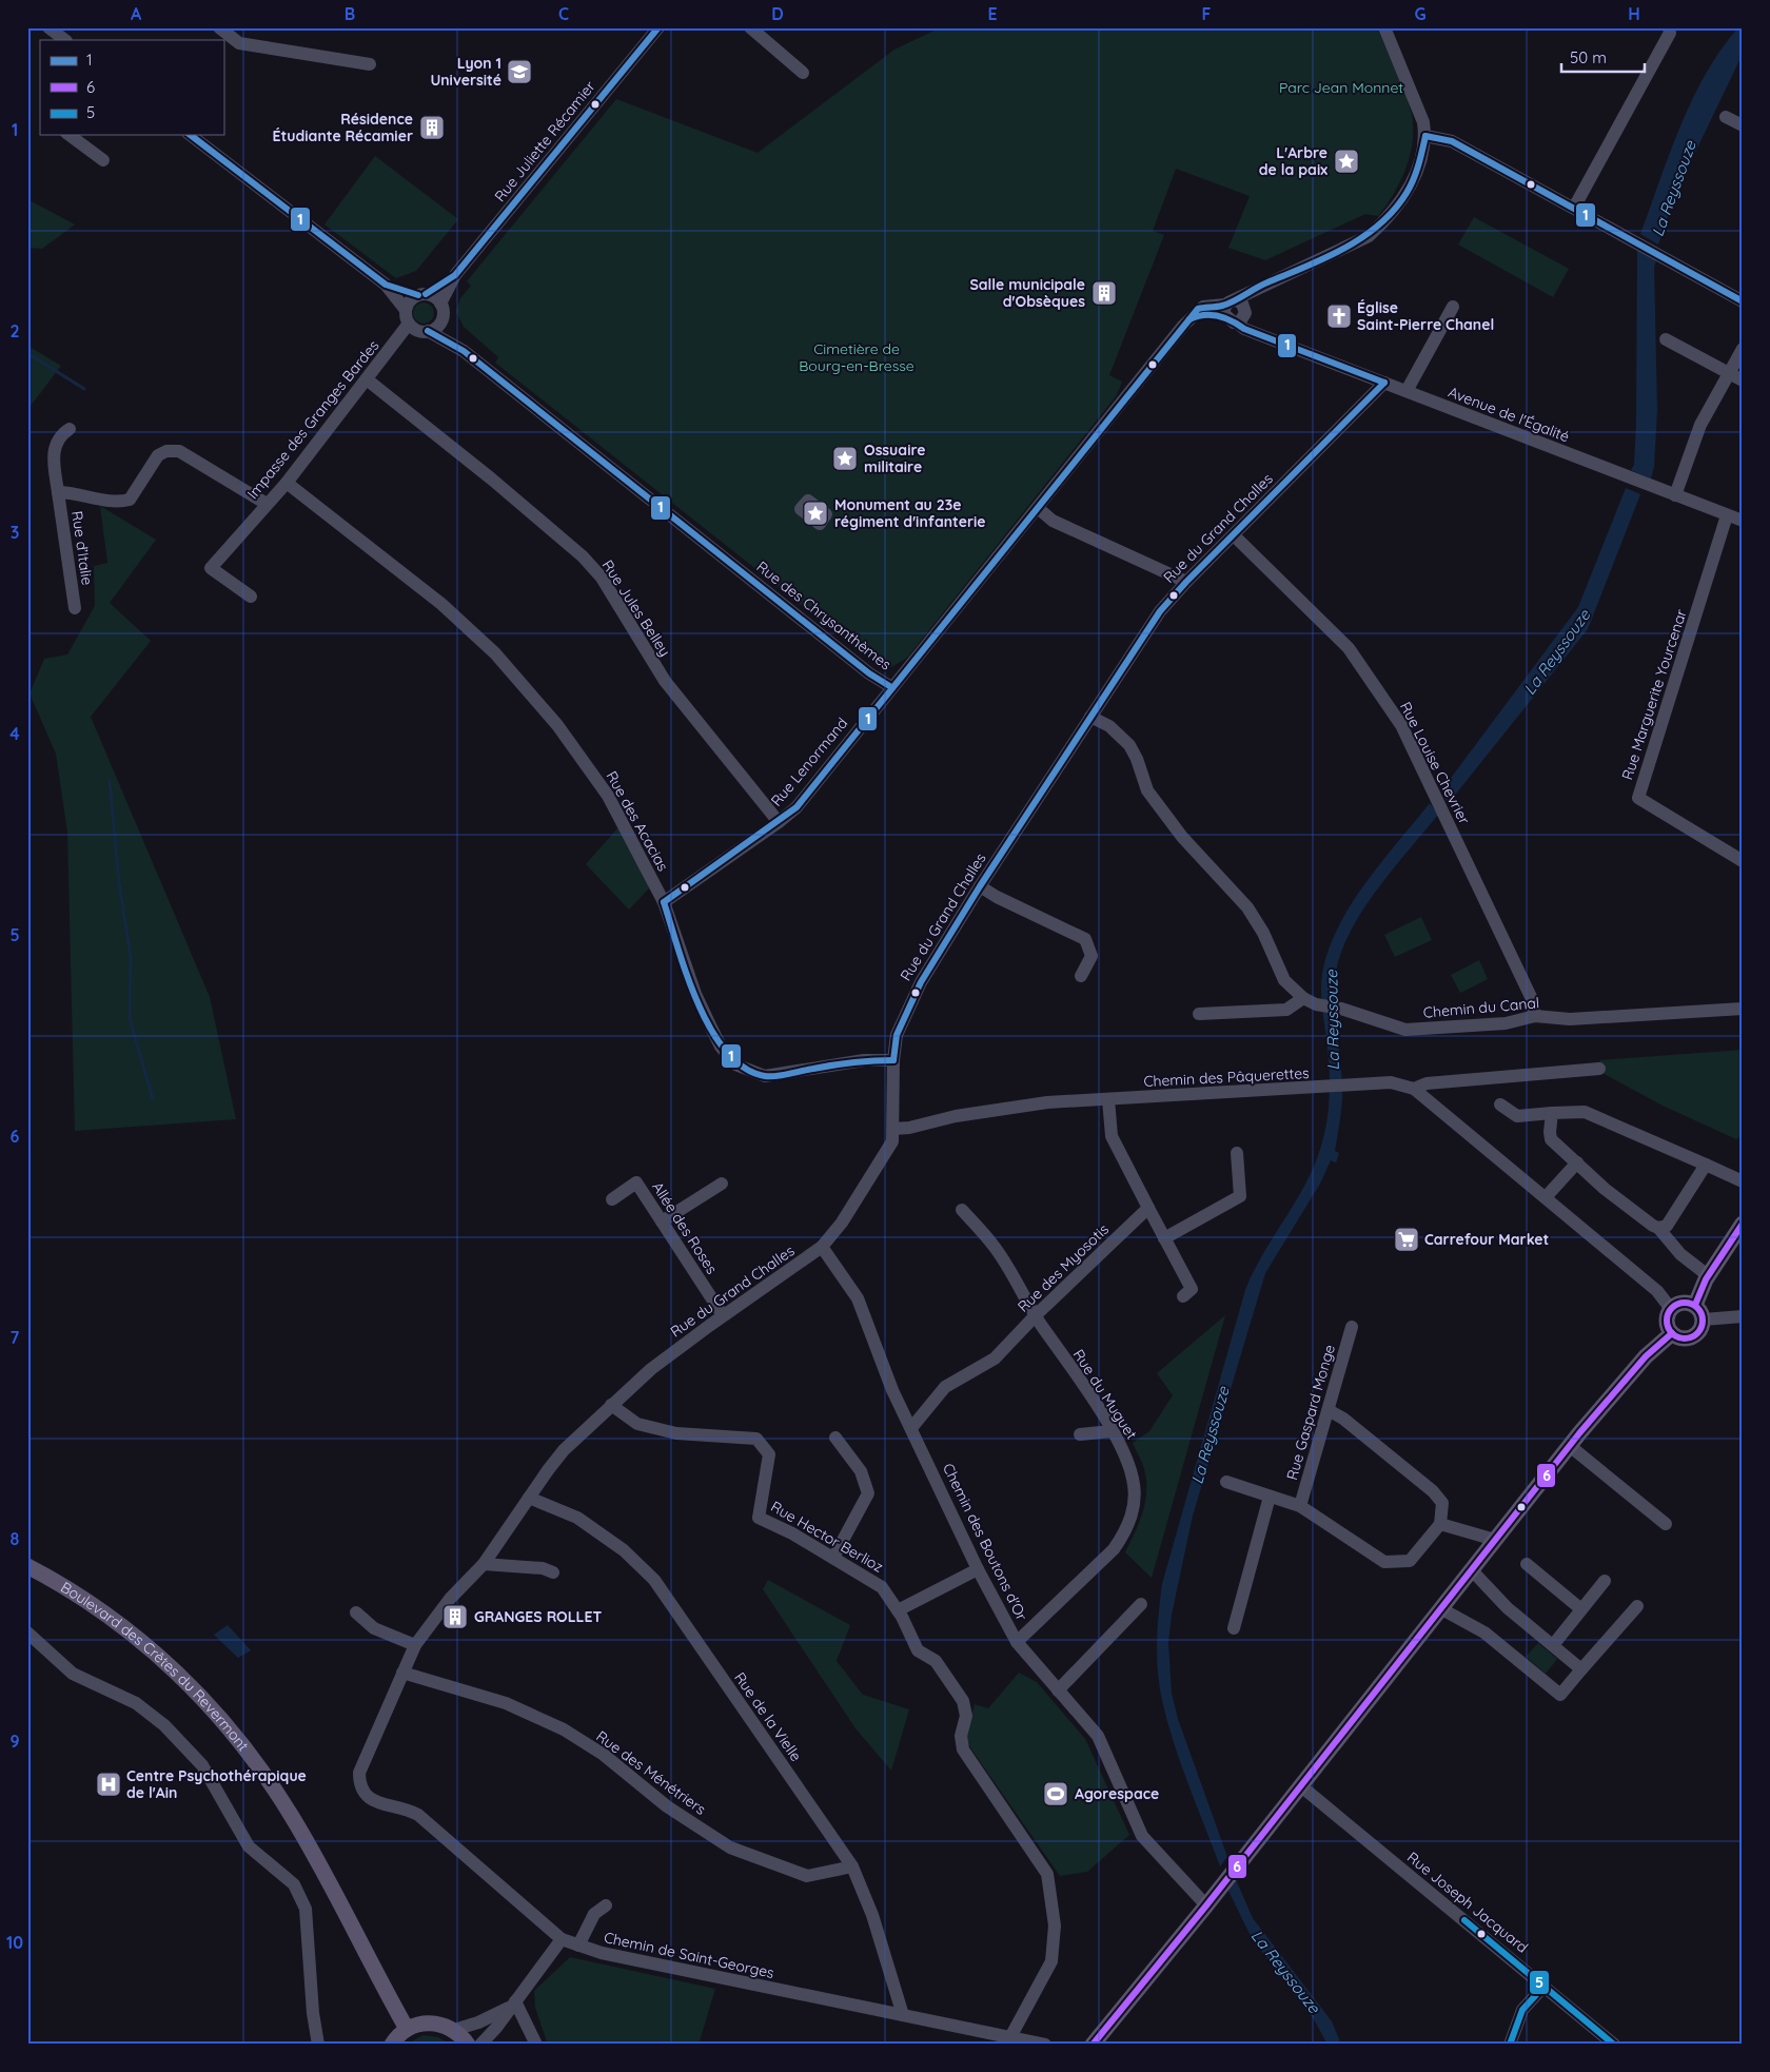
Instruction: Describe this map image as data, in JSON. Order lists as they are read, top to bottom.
{
  "streets": {
    "main road": ["Boulevard des Crêtes du Revermont"],
    "street": [
      "Rue Juliette Récamier",
      "Avenue de l'Égalité",
      "Impasse des Granges Bardes",
      "Rue du Grand Challes",
      "Rue d’Italie",
      "Rue Jules Belley",
      "Rue des Chrysanthèmes",
      "Rue Marguerite Yourcenar",
      "Rue Lenormand",
      "Rue Louise Chevrier",
      "Rue des Acacias",
      "Chemin du Canal",
      "Chemin des Pâquerettes",
      "Allée des Roses",
      "Rue des Myosotis",
      "Rue du Muguet",
      "Rue Gaspard Monge",
      "Rue Hector Berlioz",
      "Chemin des Boutons d'Or",
      "Rue de la Vielle",
      "Rue des Ménétriers",
      "Rue Joseph Jacquard",
      "Chemin de Saint-Georges"
    ]
  },
  "crossings": [
    ["Rue Juliette Récamier", "Impasse des Granges Bardes"],
    ["Rue Juliette Récamier", "Rue des Chrysanthèmes"],
    ["Avenue de l'Égalité", "Rue du Grand Challes"],
    ["Avenue de l'Égalité", "Rue des Chrysanthèmes"],
    ["Avenue de l'Égalité", "Rue Marguerite Yourcenar"],
    ["Impasse des Granges Bardes", "Rue d’Italie"],
    ["Impasse des Granges Bardes", "Rue Jules Belley"],
    ["Impasse des Granges Bardes", "Rue des Chrysanthèmes"],
    ["Impasse des Granges Bardes", "Rue des Acacias"],
    ["Rue du Grand Challes", "Rue Louise Chevrier"],
    ["Rue du Grand Challes", "Rue des Acacias"],
    ["Rue du Grand Challes", "Chemin des Pâquerettes"],
    ["Rue du Grand Challes", "Allée des Roses"],
    ["Rue du Grand Challes", "Rue Hector Berlioz"],
    ["Rue du Grand Challes", "Chemin des Boutons d'Or"],
    ["Rue du Grand Challes", "Rue de la Vielle"],
    ["Rue du Grand Challes", "Rue des Ménétriers"],
    ["Rue du Grand Challes", "Chemin de Saint-Georges"],
    ["Rue Jules Belley", "Rue Lenormand"],
    ["Rue des Chrysanthèmes", "Rue Lenormand"],
    ["Rue Lenormand", "Rue des Acacias"],
    ["Rue Louise Chevrier", "Chemin du Canal"],
    ["Rue des Myosotis", "Rue du Muguet"],
    ["Rue des Myosotis", "Chemin des Boutons d'Or"],
    ["Rue du Muguet", "Chemin des Boutons d'Or"],
    ["Rue Hector Berlioz", "Chemin de Saint-Georges"],
    ["Rue de la Vielle", "Rue des Ménétriers"],
    ["Rue de la Vielle", "Chemin de Saint-Georges"]
  ],
  "water": ["La Reyssouze"],
  "parks": ["Parc Jean Monnet", "Cimetière de Bourg-en-Bresse"],
  "places": {
    "school or university": ["Lyon 1 Université"],
    "building": ["Résidence Étudiante Récamier", "Salle municipale d'Obsèques", "GRANGES ROLLET"],
    "place": ["L'Arbre de la paix", "Ossuaire militaire", "Monument au 23e régiment d'infanterie"],
    "church": ["Église Saint-Pierre Chanel"],
    "supermarket": ["Carrefour Market"],
    "hospital": ["Centre Psychothérapique de l'Ain"],
    "sports": ["Agorespace"]
  },
  "lines": ["transit line 1", "transit line 6", "transit line 5"],
  "legend": ["1", "6", "5"],
  "scale_bar": "50 m",
  "grid": {
    "columns": [
      "A",
      "B",
      "C",
      "D",
      "E",
      "F",
      "G",
      "H"
    ],
    "rows": [
      "1",
      "2",
      "3",
      "4",
      "5",
      "6",
      "7",
      "8",
      "9",
      "10"
    ]
  }
}
